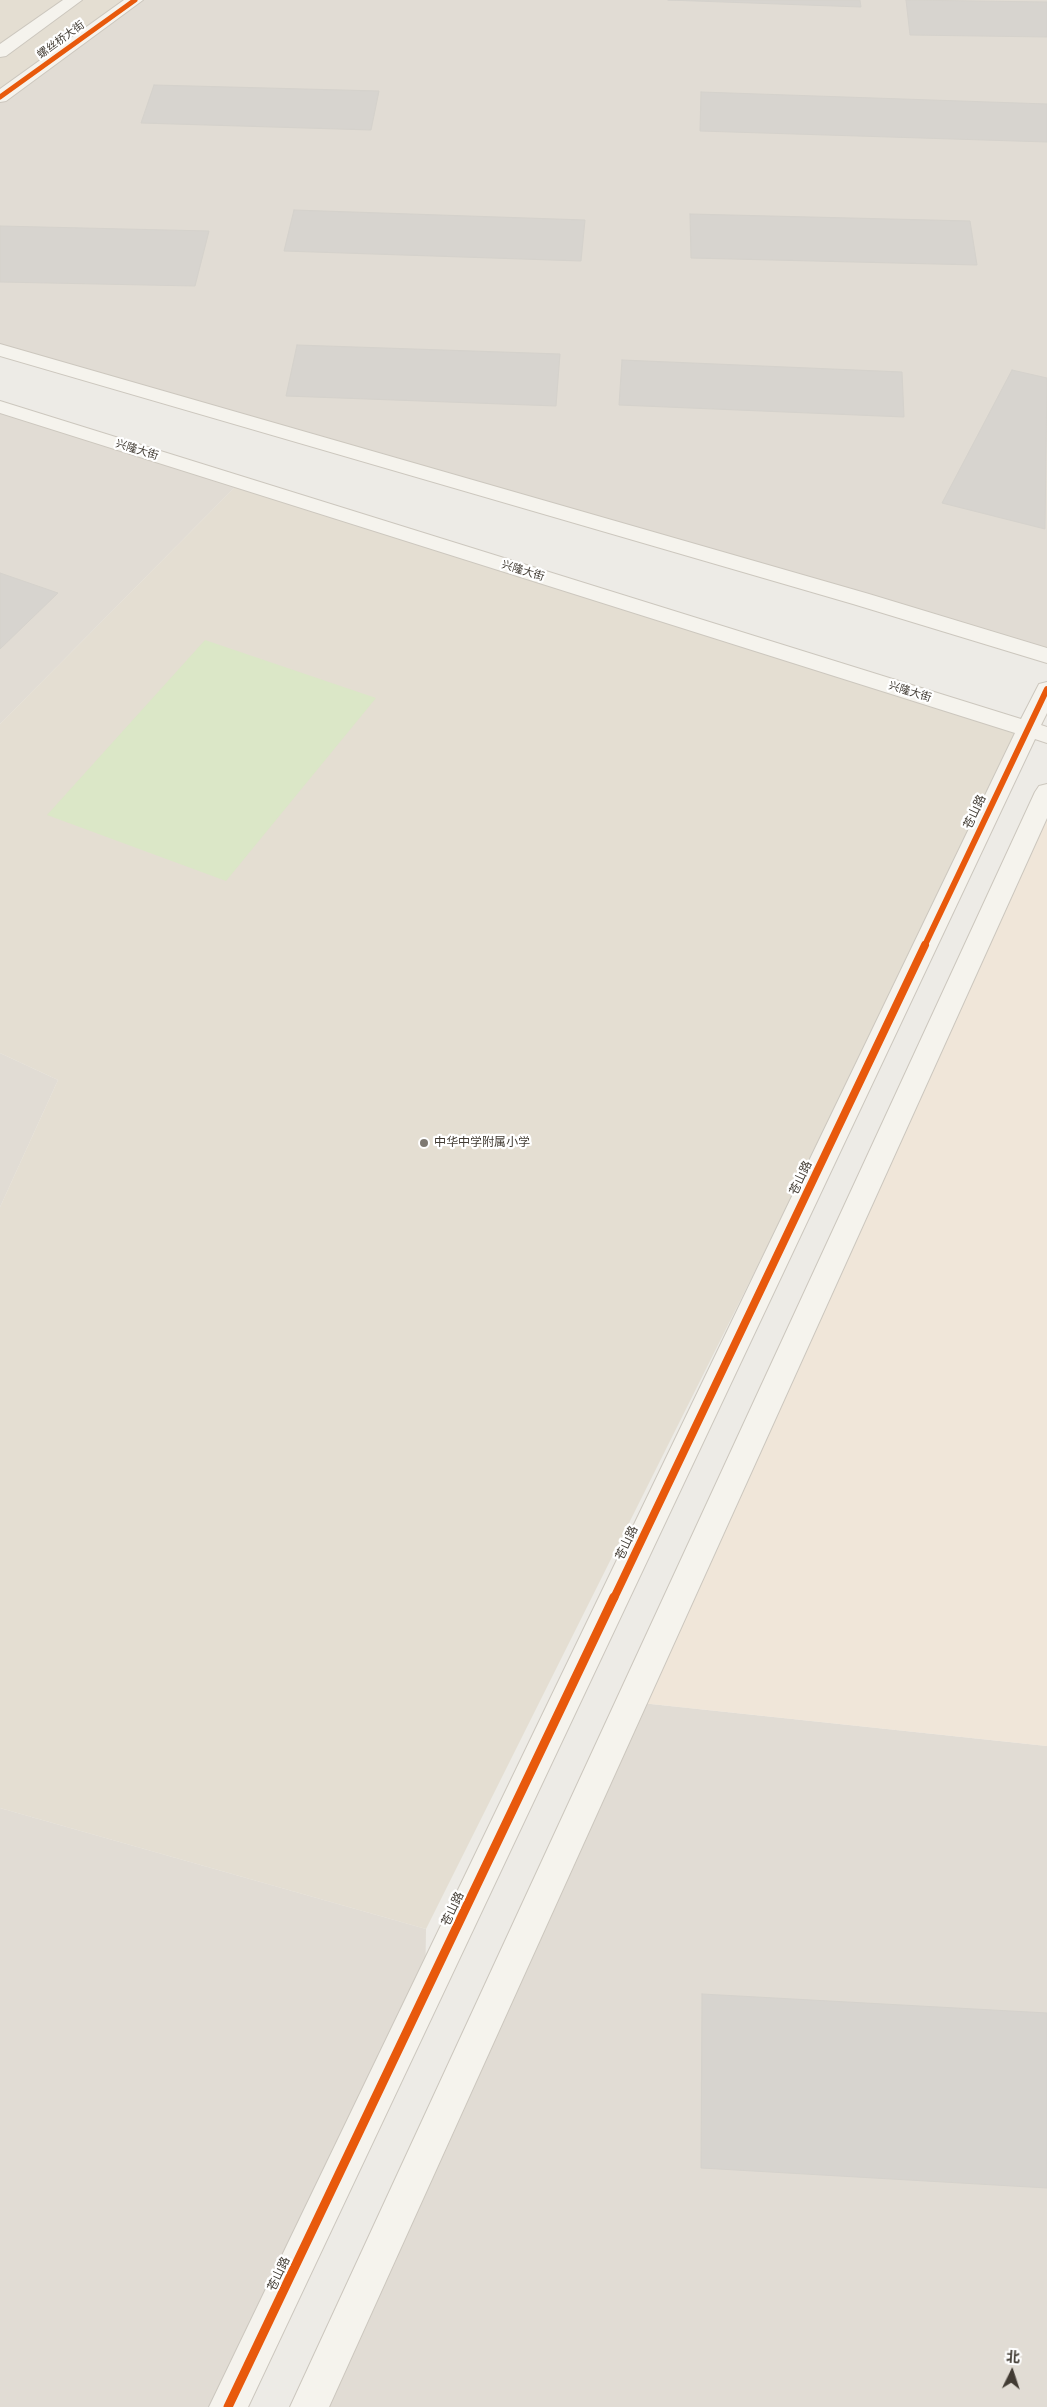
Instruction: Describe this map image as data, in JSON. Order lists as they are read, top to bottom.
{
  "streets": {
    "street": ["螺丝桥大街", "兴隆大街", "苍山路"]
  },
  "crossings": [
    ["兴隆大街", "苍山路"]
  ],
  "places": ["中华中学附属小学"],
  "north": "top"
}
